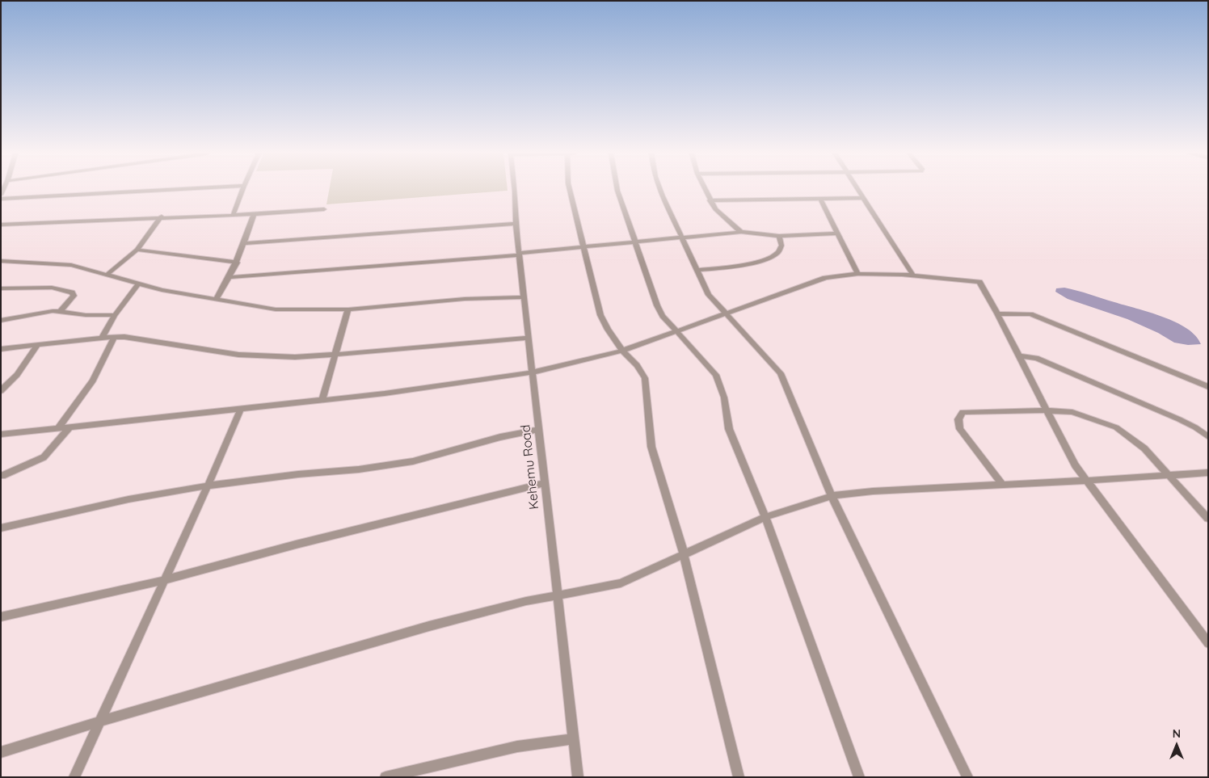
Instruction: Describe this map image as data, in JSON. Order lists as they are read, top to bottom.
{
  "streets": {
    "street": ["Kehemu Road"]
  },
  "north": "top"
}
